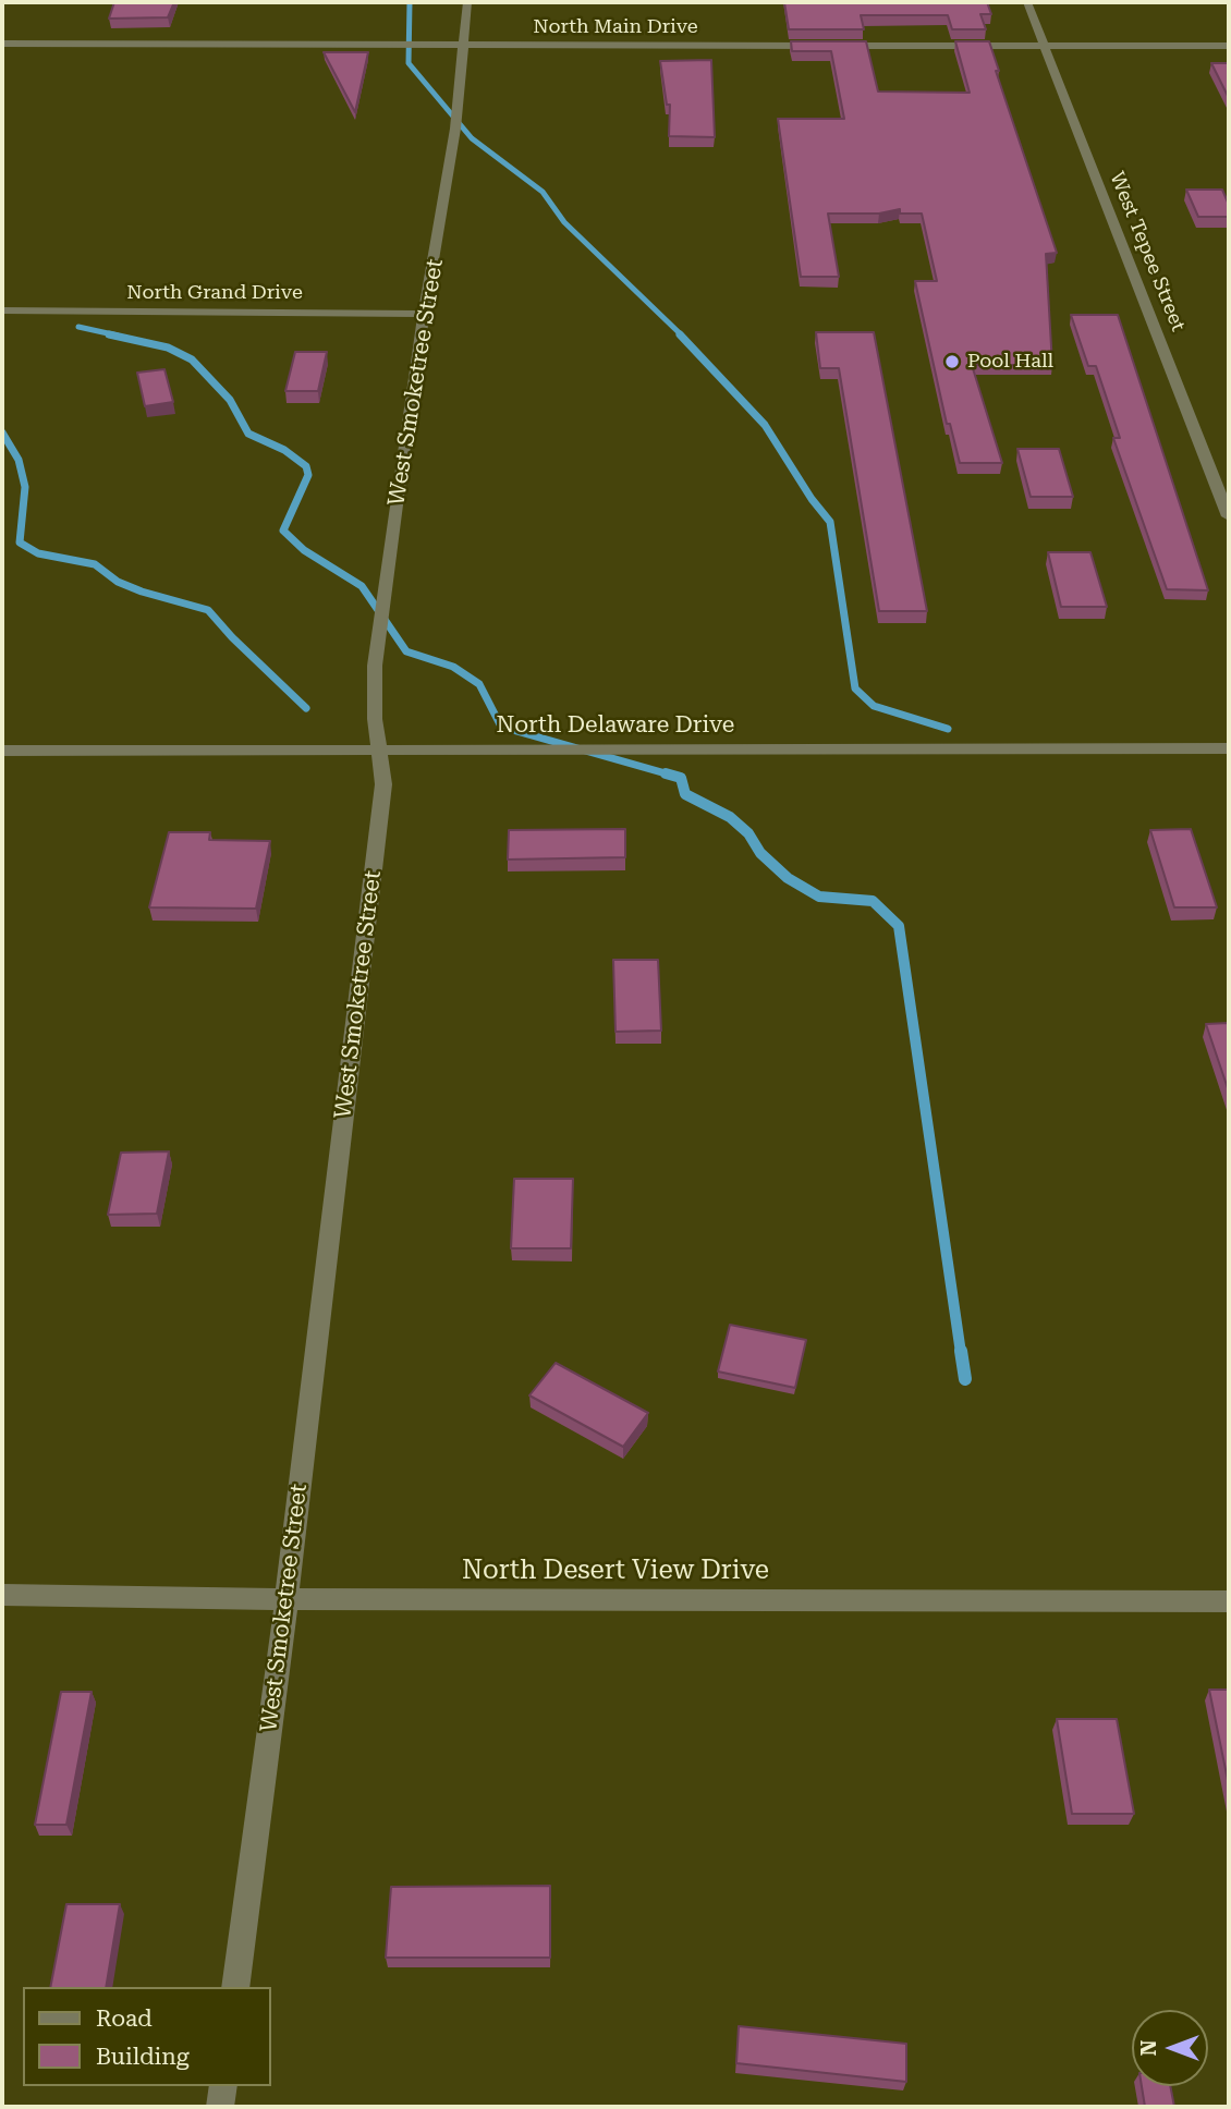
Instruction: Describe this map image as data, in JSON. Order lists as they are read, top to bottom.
{
  "streets": {
    "street": [
      "North Main Drive",
      "West Tepee Street",
      "North Grand Drive",
      "West Smoketree Street",
      "North Delaware Drive",
      "North Desert View Drive"
    ]
  },
  "crossings": [
    ["North Main Drive", "West Tepee Street"],
    ["North Main Drive", "West Smoketree Street"],
    ["North Grand Drive", "West Smoketree Street"],
    ["West Smoketree Street", "North Delaware Drive"],
    ["West Smoketree Street", "North Desert View Drive"]
  ],
  "places": ["Pool Hall"],
  "legend": ["Road", "Building"],
  "north": "left"
}
